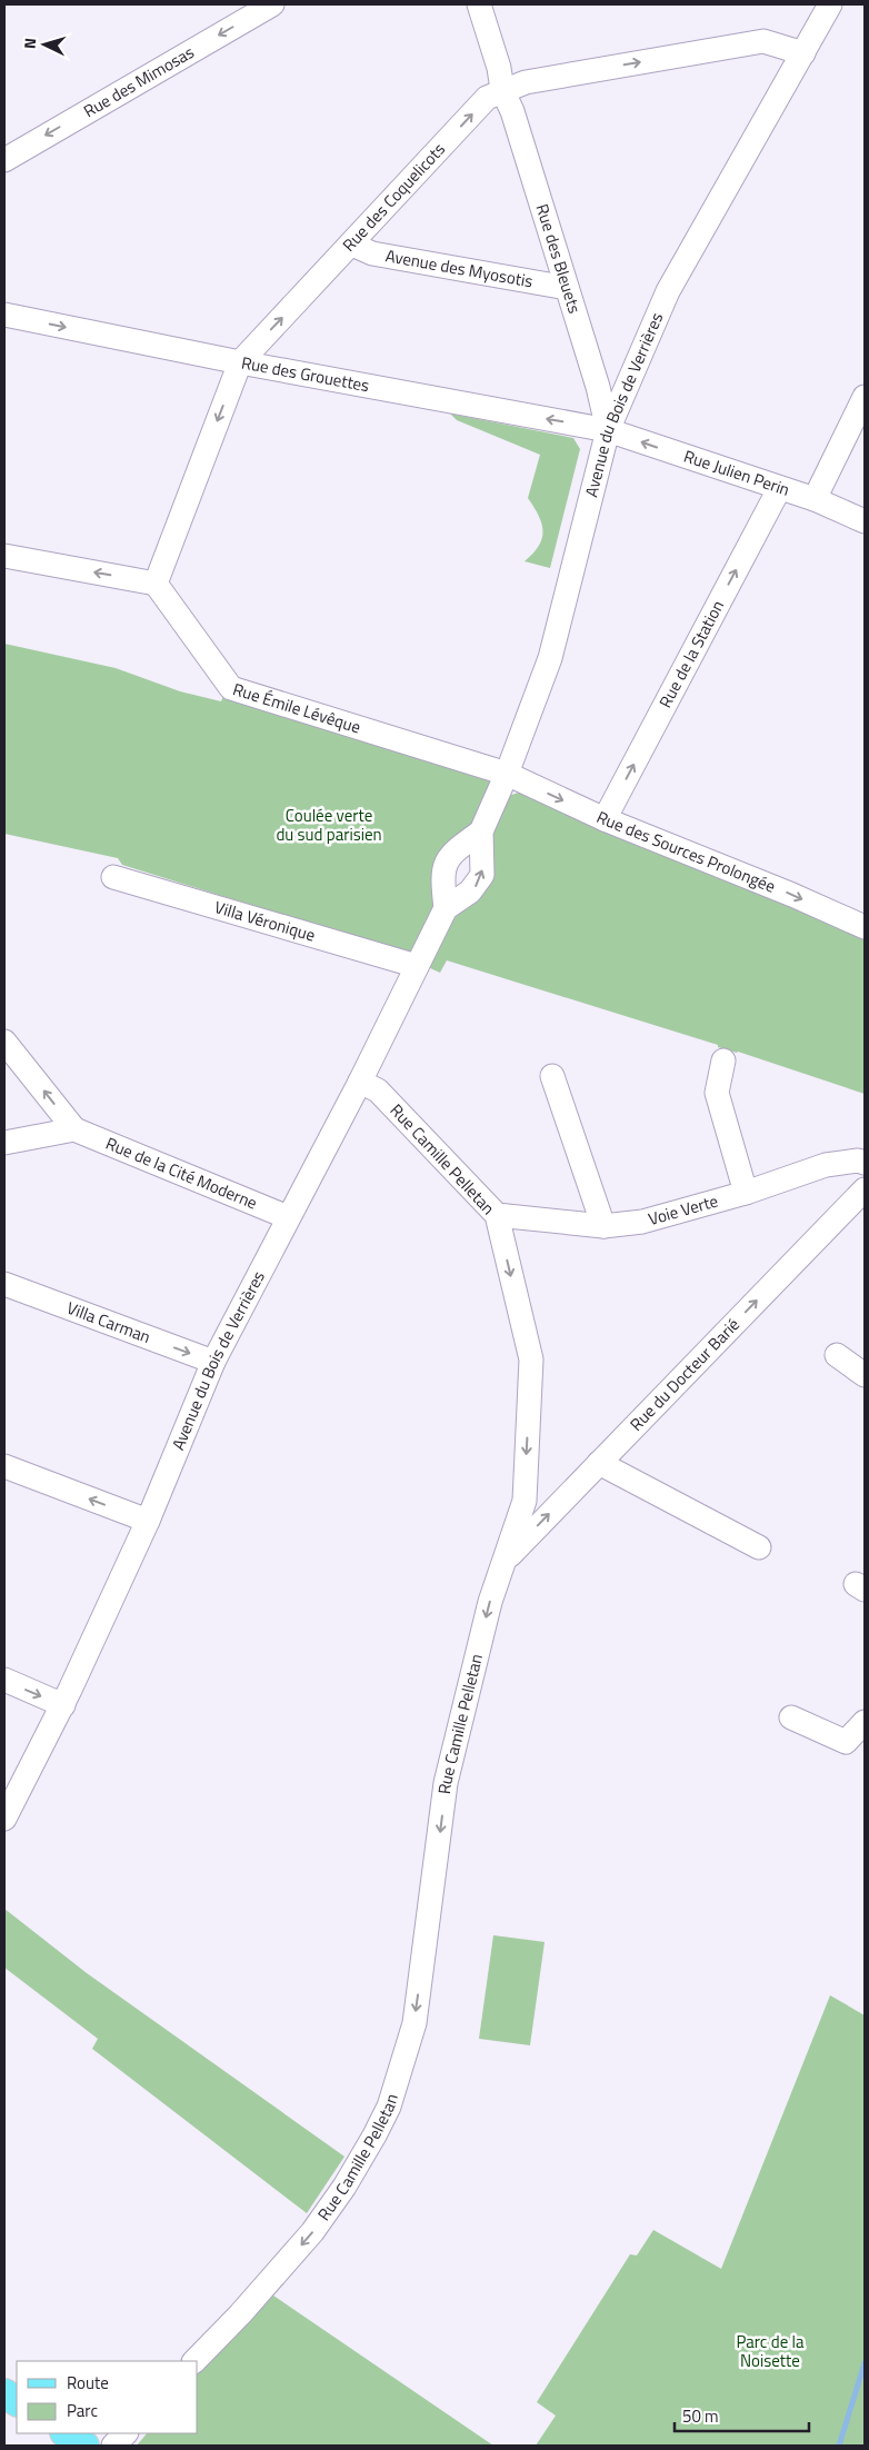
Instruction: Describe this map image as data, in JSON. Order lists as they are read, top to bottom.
{
  "streets": {
    "street": [
      "Rue des Mimosas",
      "Rue des Coquelicots",
      "Rue des Bleuets",
      "Avenue des Myosotis",
      "Rue des Grouettes",
      "Avenue du Bois de Verrières",
      "Rue Julien Perin",
      "Rue de la Station",
      "Rue Émile Lévêque",
      "Rue des Sources Prolongée",
      "Villa Véronique",
      "Rue Camille Pelletan",
      "Rue de la Cité Moderne",
      "Voie Verte",
      "Villa Carman",
      "Rue du Docteur Barié"
    ]
  },
  "crossings": [
    ["Rue des Coquelicots", "Rue des Bleuets"],
    ["Rue des Coquelicots", "Avenue des Myosotis"],
    ["Rue des Coquelicots", "Rue des Grouettes"],
    ["Rue des Coquelicots", "Avenue du Bois de Verrières"],
    ["Rue des Coquelicots", "Rue Émile Lévêque"],
    ["Rue des Bleuets", "Avenue des Myosotis"],
    ["Rue des Bleuets", "Rue des Grouettes"],
    ["Rue des Bleuets", "Avenue du Bois de Verrières"],
    ["Rue des Bleuets", "Rue Julien Perin"],
    ["Rue des Grouettes", "Avenue du Bois de Verrières"],
    ["Rue des Grouettes", "Rue Julien Perin"],
    ["Avenue du Bois de Verrières", "Rue Julien Perin"],
    ["Avenue du Bois de Verrières", "Rue Émile Lévêque"],
    ["Avenue du Bois de Verrières", "Rue des Sources Prolongée"],
    ["Avenue du Bois de Verrières", "Villa Véronique"],
    ["Avenue du Bois de Verrières", "Rue Camille Pelletan"],
    ["Avenue du Bois de Verrières", "Rue de la Cité Moderne"],
    ["Avenue du Bois de Verrières", "Villa Carman"],
    ["Rue Julien Perin", "Rue de la Station"],
    ["Rue de la Station", "Rue des Sources Prolongée"],
    ["Rue Émile Lévêque", "Rue des Sources Prolongée"],
    ["Rue Camille Pelletan", "Voie Verte"],
    ["Rue Camille Pelletan", "Rue du Docteur Barié"]
  ],
  "one_way": [
    "Rue des Mimosas",
    "Rue Julien Perin",
    "Rue de la Station",
    "Rue des Sources Prolongée",
    "Rue Camille Pelletan",
    "Rue du Docteur Barié"
  ],
  "parks": ["Coulée verte du sud parisien", "Parc de la Noisette"],
  "legend": ["Route", "Parc"],
  "scale_bar": "50 m",
  "north": "left"
}
